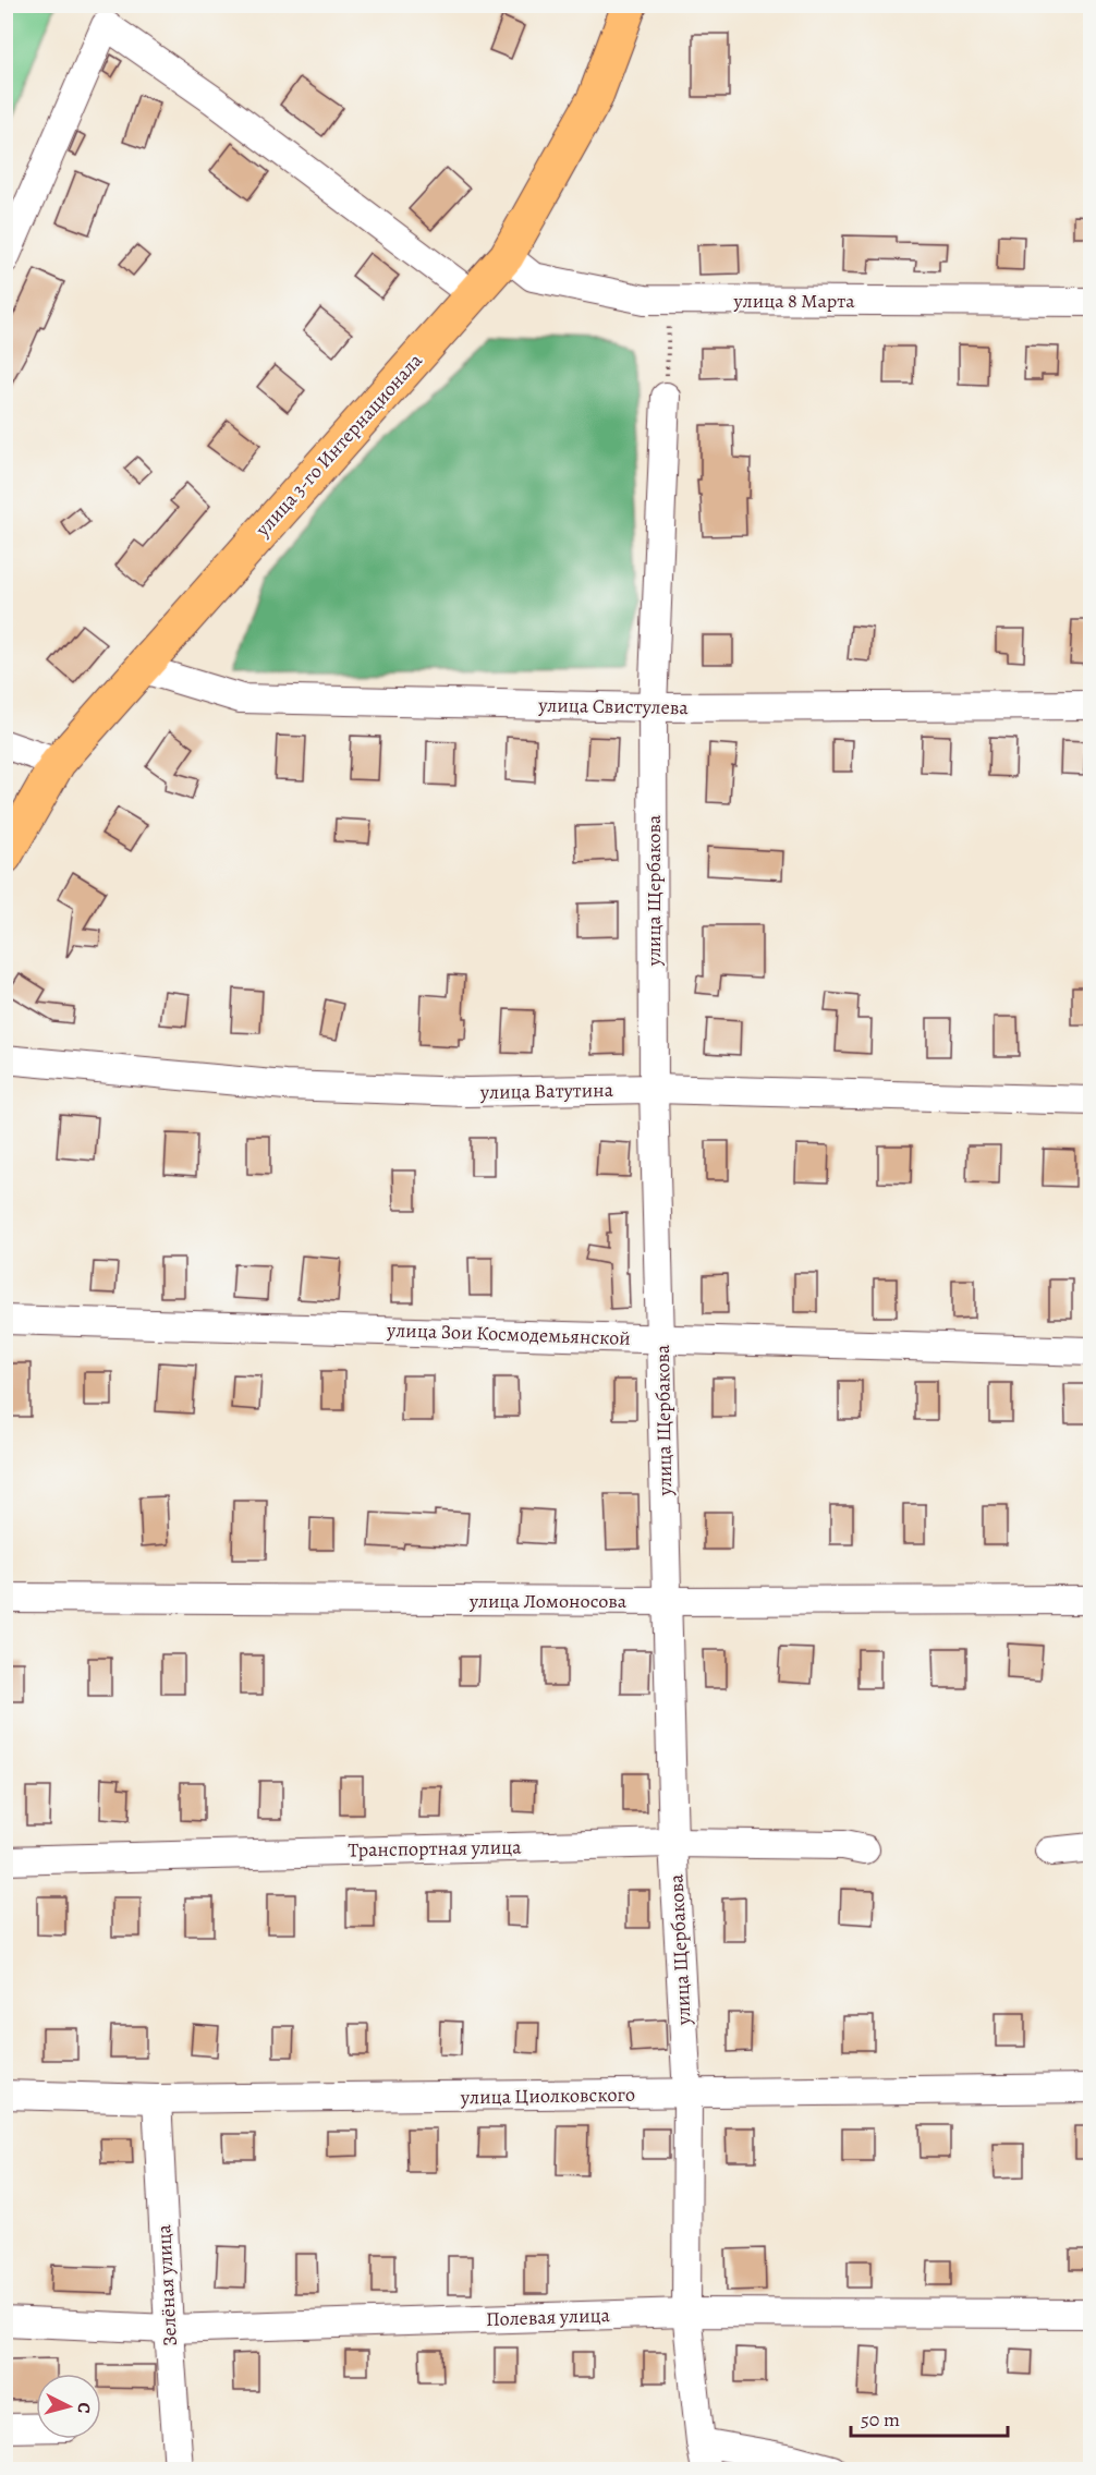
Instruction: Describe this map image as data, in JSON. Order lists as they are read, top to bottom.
{
  "streets": {
    "main road": ["улица 3-го Интернационала"],
    "street": [
      "улица 8 Марта",
      "улица Свистулева",
      "улица Щербакова",
      "улица Ватутина",
      "улица Зои Космодемьянской",
      "улица Ломоносова",
      "Транспортная улица",
      "улица Циолковского",
      "Зелёная улица",
      "Полевая улица"
    ]
  },
  "crossings": [
    ["улица 8 Марта", "улица 3-го Интернационала"],
    ["улица 3-го Интернационала", "улица Свистулева"],
    ["улица Свистулева", "улица Щербакова"],
    ["улица Щербакова", "улица Ватутина"],
    ["улица Щербакова", "улица Зои Космодемьянской"],
    ["улица Щербакова", "улица Ломоносова"],
    ["улица Щербакова", "Транспортная улица"],
    ["улица Щербакова", "улица Циолковского"],
    ["улица Щербакова", "Полевая улица"],
    ["улица Циолковского", "Зелёная улица"],
    ["Зелёная улица", "Полевая улица"]
  ],
  "scale_bar": "50 m",
  "north": "right"
}
